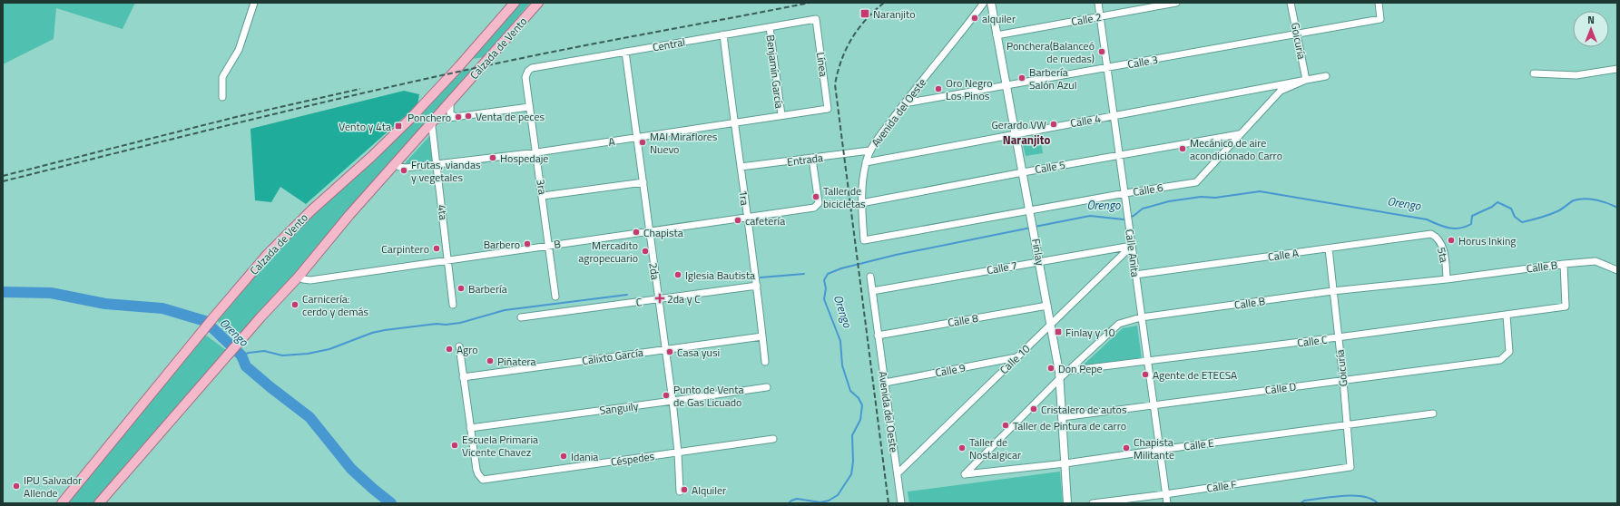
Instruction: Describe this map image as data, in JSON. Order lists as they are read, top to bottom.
{
  "streets": {
    "main road": ["Calzada de Vento"],
    "street": [
      "Calle 2",
      "Goicuría",
      "Central",
      "Calle 3",
      "Línea",
      "Benjamín García",
      "Avenida del Oeste",
      "Calle 4",
      "A",
      "Entrada",
      "Calle 5",
      "3ra",
      "Calle 6",
      "1ra",
      "4ta",
      "B",
      "Finlay",
      "Calle Anita",
      "Calle A",
      "5ta",
      "Calle B",
      "Calle 7",
      "2da",
      "C",
      "Calle 8",
      "Calle C",
      "Calixto García",
      "Calle 10",
      "Calle 9",
      "Calle D",
      "Sanguily",
      "Calle E",
      "Céspedes",
      "Calle F"
    ]
  },
  "crossings": [
    ["Calle 2", "Finlay"],
    ["Calle 2", "Calle Anita"],
    ["Goicuría", "Calle 3"],
    ["Goicuría", "Calle 4"],
    ["Goicuría", "Calle 6"],
    ["Goicuría", "Calle A"],
    ["Goicuría", "Calle B"],
    ["Goicuría", "Calle C"],
    ["Goicuría", "Calle D"],
    ["Goicuría", "Calle E"],
    ["Goicuría", "Calle F"],
    ["Central", "Línea"],
    ["Central", "Benjamín García"],
    ["Central", "3ra"],
    ["Central", "1ra"],
    ["Central", "2da"],
    ["Calzada de Vento", "A"],
    ["Calzada de Vento", "4ta"],
    ["Calzada de Vento", "B"],
    ["Calle 3", "Avenida del Oeste"],
    ["Calle 3", "Finlay"],
    ["Calle 3", "Calle Anita"],
    ["Línea", "A"],
    ["Benjamín García", "A"],
    ["Avenida del Oeste", "Calle 4"],
    ["Avenida del Oeste", "Entrada"],
    ["Avenida del Oeste", "Calle 5"],
    ["Avenida del Oeste", "Calle 6"],
    ["Avenida del Oeste", "Calle 7"],
    ["Avenida del Oeste", "Calle 8"],
    ["Avenida del Oeste", "Calle 10"],
    ["Avenida del Oeste", "Calle 9"],
    ["Calle 4", "Calle 6"],
    ["Calle 4", "Finlay"],
    ["Calle 4", "Calle Anita"],
    ["A", "3ra"],
    ["A", "1ra"],
    ["A", "4ta"],
    ["A", "2da"],
    ["Entrada", "1ra"],
    ["Entrada", "B"],
    ["Calle 5", "Calle 6"],
    ["Calle 5", "Finlay"],
    ["Calle 5", "Calle Anita"],
    ["3ra", "B"],
    ["Calle 6", "Finlay"],
    ["Calle 6", "Calle Anita"],
    ["1ra", "B"],
    ["1ra", "C"],
    ["1ra", "Calixto García"],
    ["4ta", "B"],
    ["B", "2da"],
    ["Finlay", "Calle B"],
    ["Finlay", "Calle 7"],
    ["Finlay", "Calle 8"],
    ["Finlay", "Calle C"],
    ["Finlay", "Calle 10"],
    ["Finlay", "Calle D"],
    ["Finlay", "Calle E"],
    ["Calle Anita", "Calle A"],
    ["Calle Anita", "Calle B"],
    ["Calle Anita", "Calle 7"],
    ["Calle Anita", "Calle C"],
    ["Calle Anita", "Calle 10"],
    ["Calle Anita", "Calle D"],
    ["Calle Anita", "Calle E"],
    ["Calle Anita", "Calle F"],
    ["Calle A", "5ta"],
    ["5ta", "Calle B"],
    ["Calle B", "Calle C"],
    ["Calle B", "Calle E"],
    ["Calle 7", "Calle 10"],
    ["2da", "C"],
    ["2da", "Calixto García"],
    ["2da", "Sanguily"],
    ["2da", "Céspedes"],
    ["Calle C", "Calle D"],
    ["Calle 10", "Calle 9"],
    ["Sanguily", "Céspedes"]
  ],
  "districts": ["Naranjito"],
  "water": ["Orengo"],
  "places": {
    "transit": ["Naranjito", "Vento y 4ta", "Finlay y 10"],
    "other": [
      "alquiler",
      "Ponchera(Balanceó de ruedas)",
      "Barbería Salón Azul",
      "Oro Negro Los Pinos",
      "Venta de peces",
      "Ponchero",
      "Gerardo VW",
      "MAI Miraflores Nuevo",
      "Mecánico de aire acondicionado Carro",
      "Hospedaje",
      "Frutas, viandas y vegetales",
      "Taller de bicicletas",
      "cafetería",
      "Chapista",
      "Horus Inking",
      "Barbero",
      "Carpintero",
      "Mercadito agropecuario",
      "Iglesia Bautista",
      "Barbería",
      "Carnicería: cerdo y demás",
      "Agro",
      "Casa yusi",
      "Piñatera",
      "Don Pepe",
      "Agente de ETECSA",
      "Punto de Venta de Gas Licuado",
      "Cristalero de autos",
      "Taller de Pintura de carro",
      "Escuela Primaria Vicente Chavez",
      "Taller de Nostalgicar",
      "Chapista Militante",
      "Idania",
      "IPU Salvador Allende",
      "Alquiler"
    ],
    "health": ["2da y C"]
  },
  "north": "top"
}
